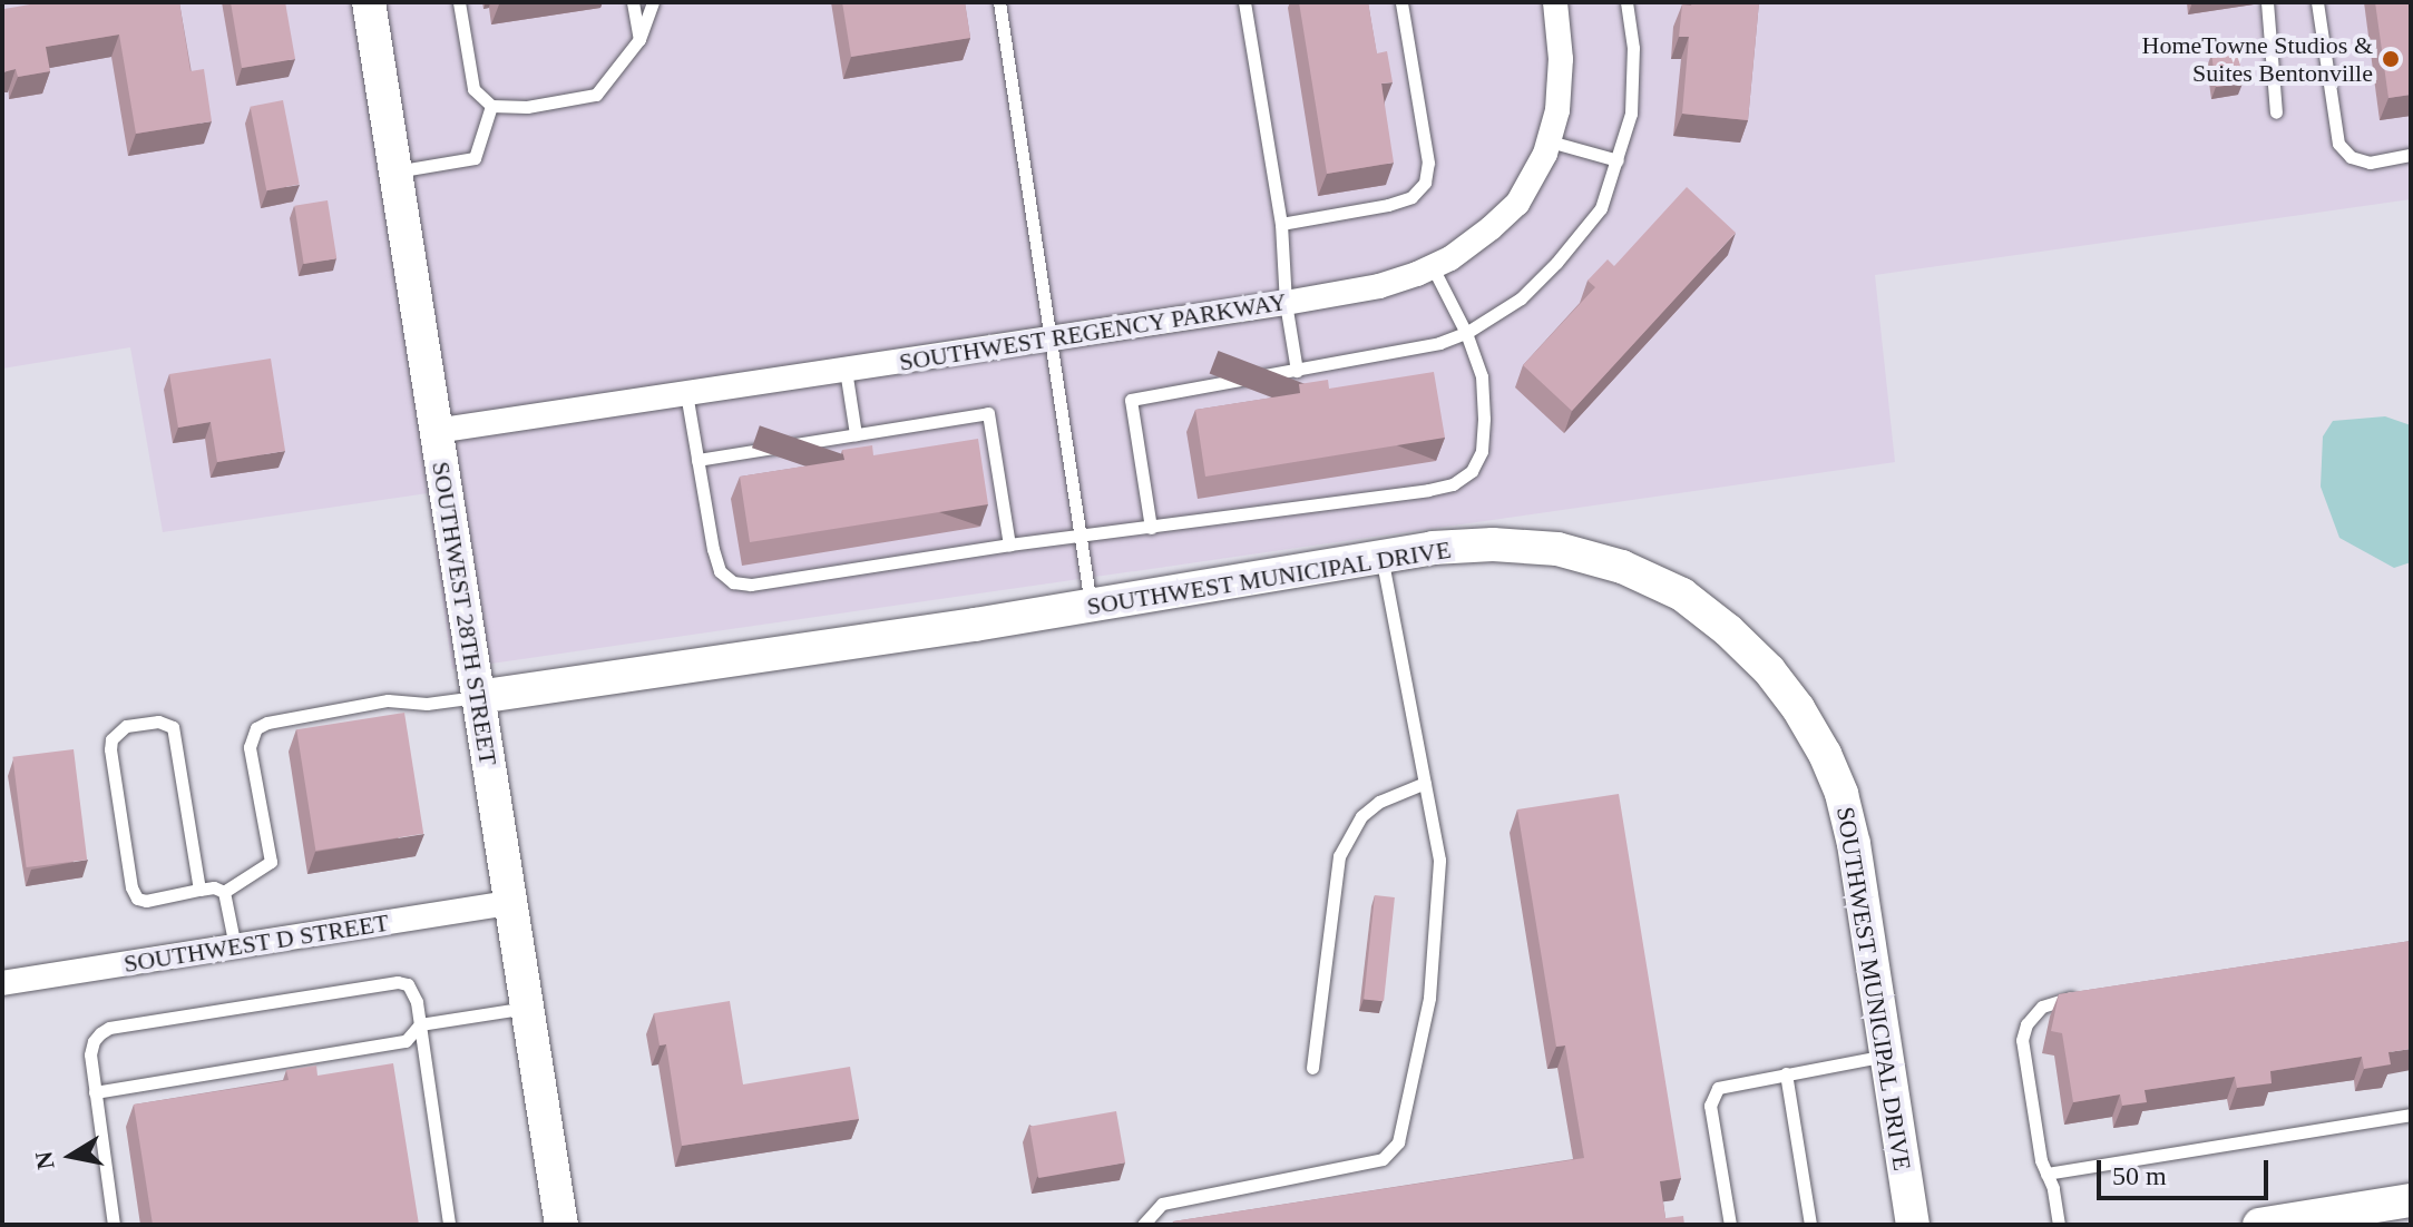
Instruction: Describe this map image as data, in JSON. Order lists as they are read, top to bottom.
{
  "streets": {
    "street": [
      "SOUTHWEST REGENCY PARKWAY",
      "SOUTHWEST MUNICIPAL DRIVE",
      "SOUTHWEST 28TH STREET",
      "SOUTHWEST D STREET"
    ]
  },
  "crossings": [
    ["SOUTHWEST REGENCY PARKWAY", "SOUTHWEST 28TH STREET"],
    ["SOUTHWEST MUNICIPAL DRIVE", "SOUTHWEST 28TH STREET"],
    ["SOUTHWEST 28TH STREET", "SOUTHWEST D STREET"]
  ],
  "places": ["HomeTowne Studios & Suites Bentonville"],
  "scale_bar": "50 m",
  "north": "left"
}
